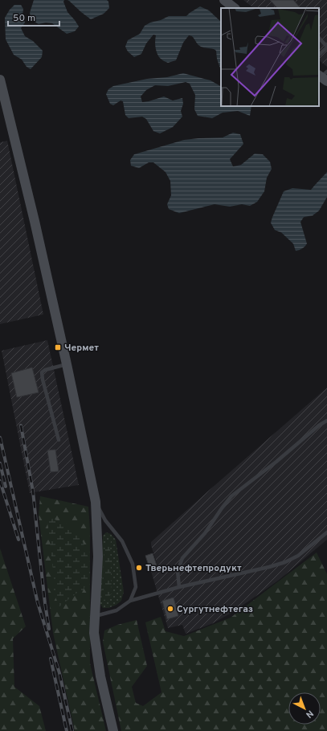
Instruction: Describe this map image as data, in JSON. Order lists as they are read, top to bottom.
{
  "places": {
    "transit": ["Чермет"],
    "other": ["Тверьнефтепродукт", "Сургутнефтегаз"]
  },
  "scale_bar": "50 m",
  "north": "bottom right"
}
